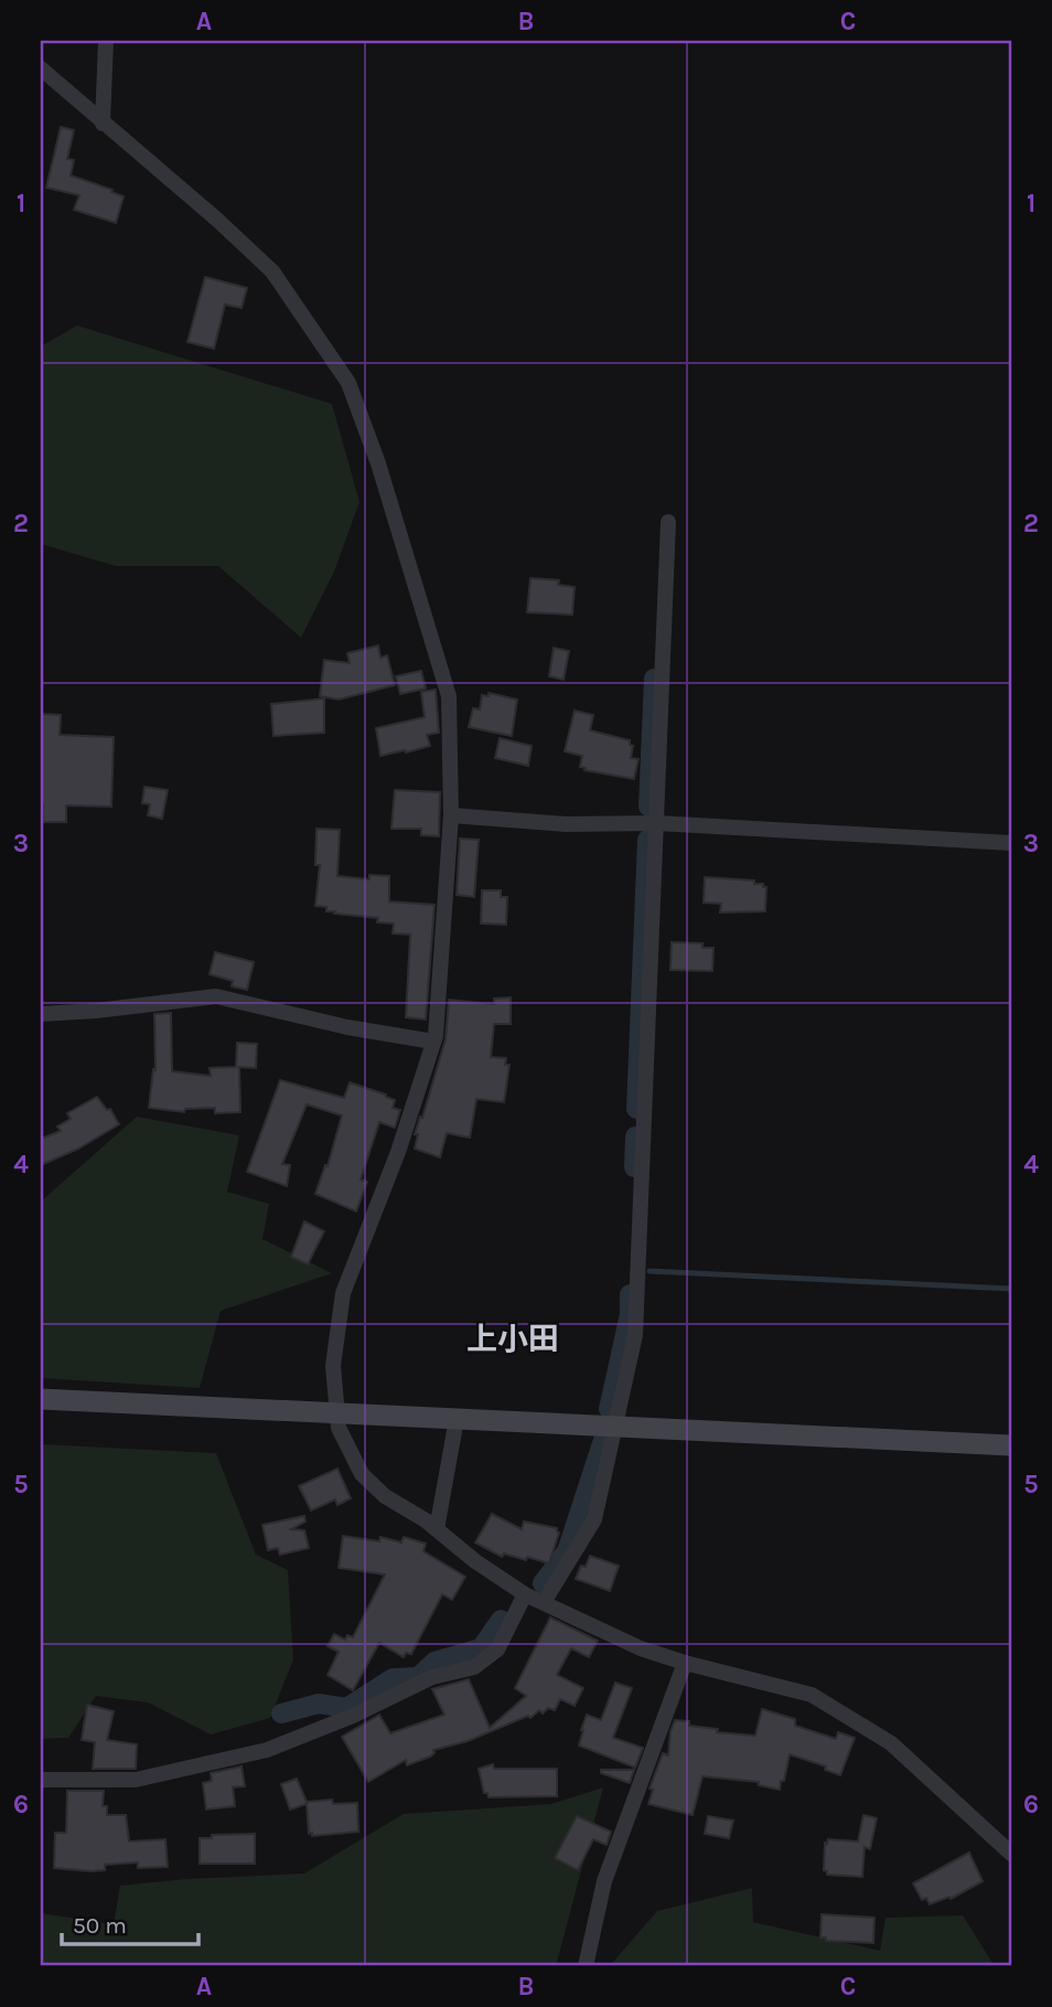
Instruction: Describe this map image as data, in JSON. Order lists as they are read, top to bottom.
{
  "districts": ["上小田"],
  "scale_bar": "50 m",
  "grid": {
    "columns": ["A", "B", "C"],
    "rows": [
      "1",
      "2",
      "3",
      "4",
      "5",
      "6"
    ]
  }
}
